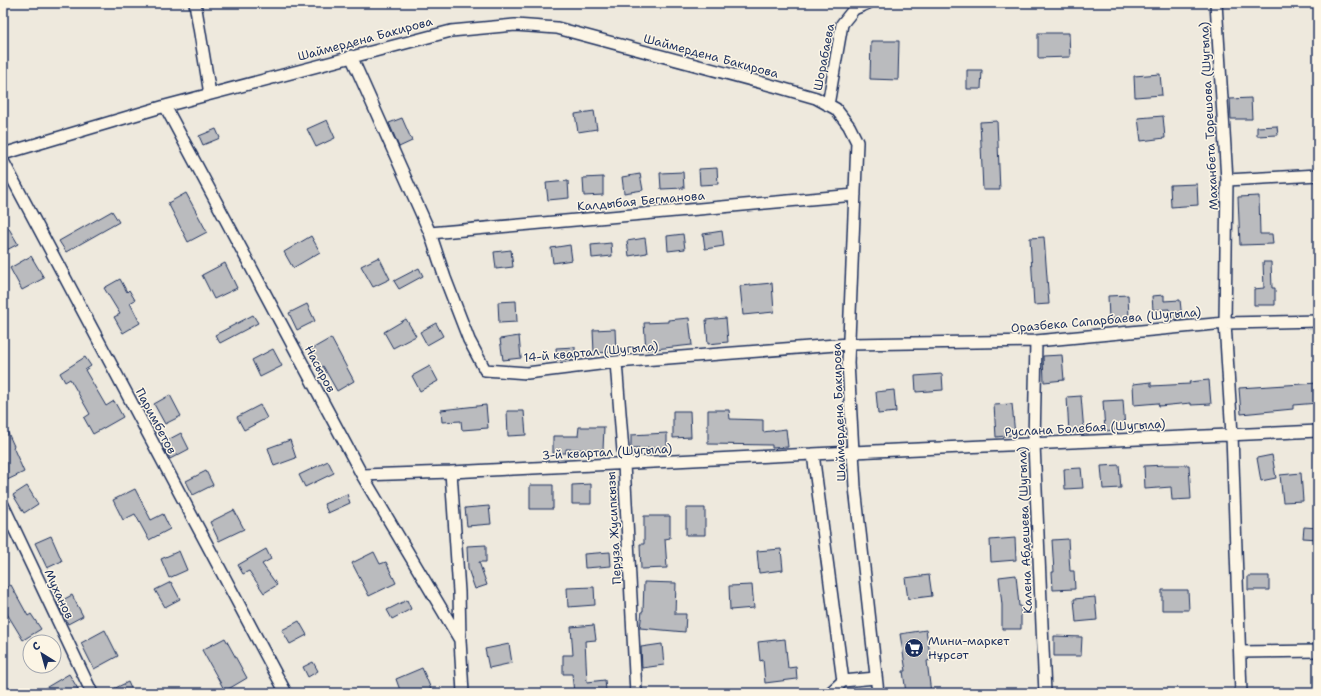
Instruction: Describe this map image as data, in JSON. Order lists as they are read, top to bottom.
{
  "streets": {
    "street": [
      "Шаймердена Бакирова",
      "Шорабаева",
      "Маханбета Торешова (Шугыла)",
      "Калдыбая Бегманова",
      "Оразбека Сапарбаева (Шугыла)",
      "14-й квартал (Шугыла)",
      "Насыров",
      "Паримбетов",
      "Руслана Болебая (Шугыла)",
      "3-й квартал (Шугыла)",
      "Перуза Жусипкызы",
      "Калена Абдешева (Шугыла)",
      "Муханов"
    ]
  },
  "crossings": [
    ["Шаймердена Бакирова", "Шорабаева"],
    ["Шаймердена Бакирова", "Калдыбая Бегманова"],
    ["Шаймердена Бакирова", "Оразбека Сапарбаева (Шугыла)"],
    ["Шаймердена Бакирова", "14-й квартал (Шугыла)"],
    ["Шаймердена Бакирова", "Насыров"],
    ["Шаймердена Бакирова", "Руслана Болебая (Шугыла)"],
    ["Шаймердена Бакирова", "3-й квартал (Шугыла)"],
    ["Маханбета Торешова (Шугыла)", "Оразбека Сапарбаева (Шугыла)"],
    ["Маханбета Торешова (Шугыла)", "Руслана Болебая (Шугыла)"],
    ["Калдыбая Бегманова", "14-й квартал (Шугыла)"],
    ["Оразбека Сапарбаева (Шугыла)", "14-й квартал (Шугыла)"],
    ["Оразбека Сапарбаева (Шугыла)", "Калена Абдешева (Шугыла)"],
    ["14-й квартал (Шугыла)", "Перуза Жусипкызы"],
    ["Насыров", "3-й квартал (Шугыла)"],
    ["Руслана Болебая (Шугыла)", "3-й квартал (Шугыла)"],
    ["Руслана Болебая (Шугыла)", "Калена Абдешева (Шугыла)"],
    ["3-й квартал (Шугыла)", "Перуза Жусипкызы"]
  ],
  "places": {
    "supermarket": ["Мини-маркет Нұрсәт"]
  },
  "north": "top left"
}
